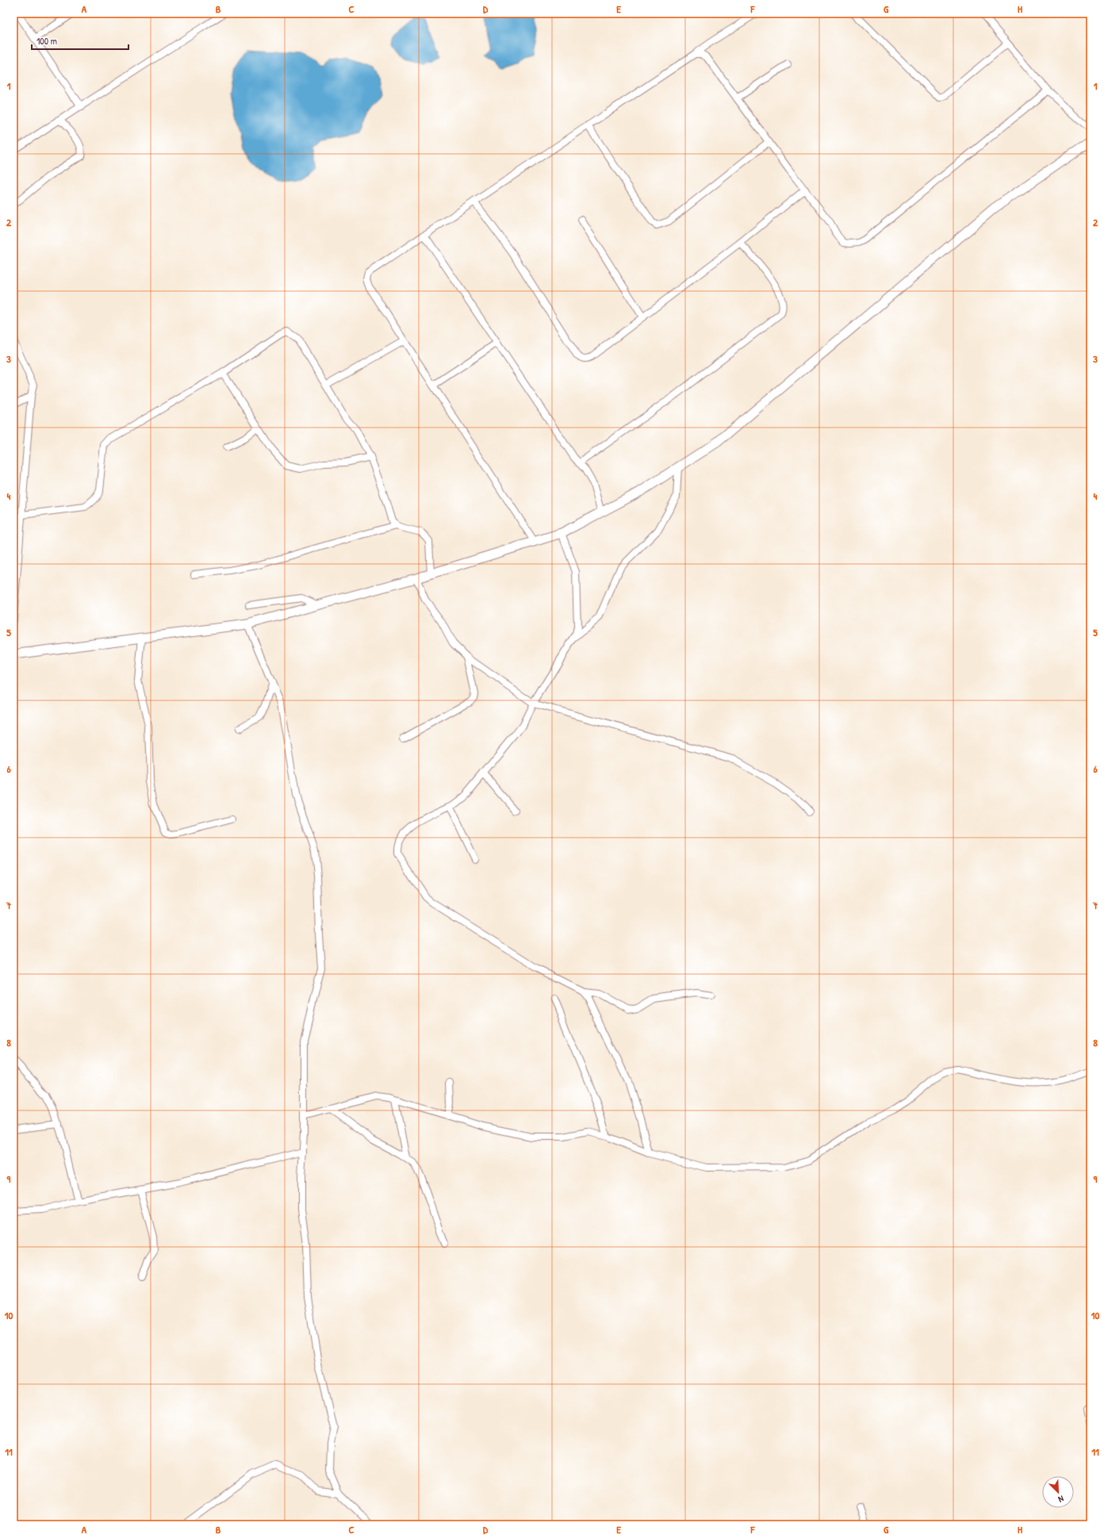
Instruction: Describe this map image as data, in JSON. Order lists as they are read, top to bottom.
{
  "scale_bar": "100 m",
  "north": "bottom right",
  "grid": {
    "columns": [
      "A",
      "B",
      "C",
      "D",
      "E",
      "F",
      "G",
      "H"
    ],
    "rows": [
      "1",
      "2",
      "3",
      "4",
      "5",
      "6",
      "7",
      "8",
      "9",
      "10",
      "11"
    ]
  }
}
